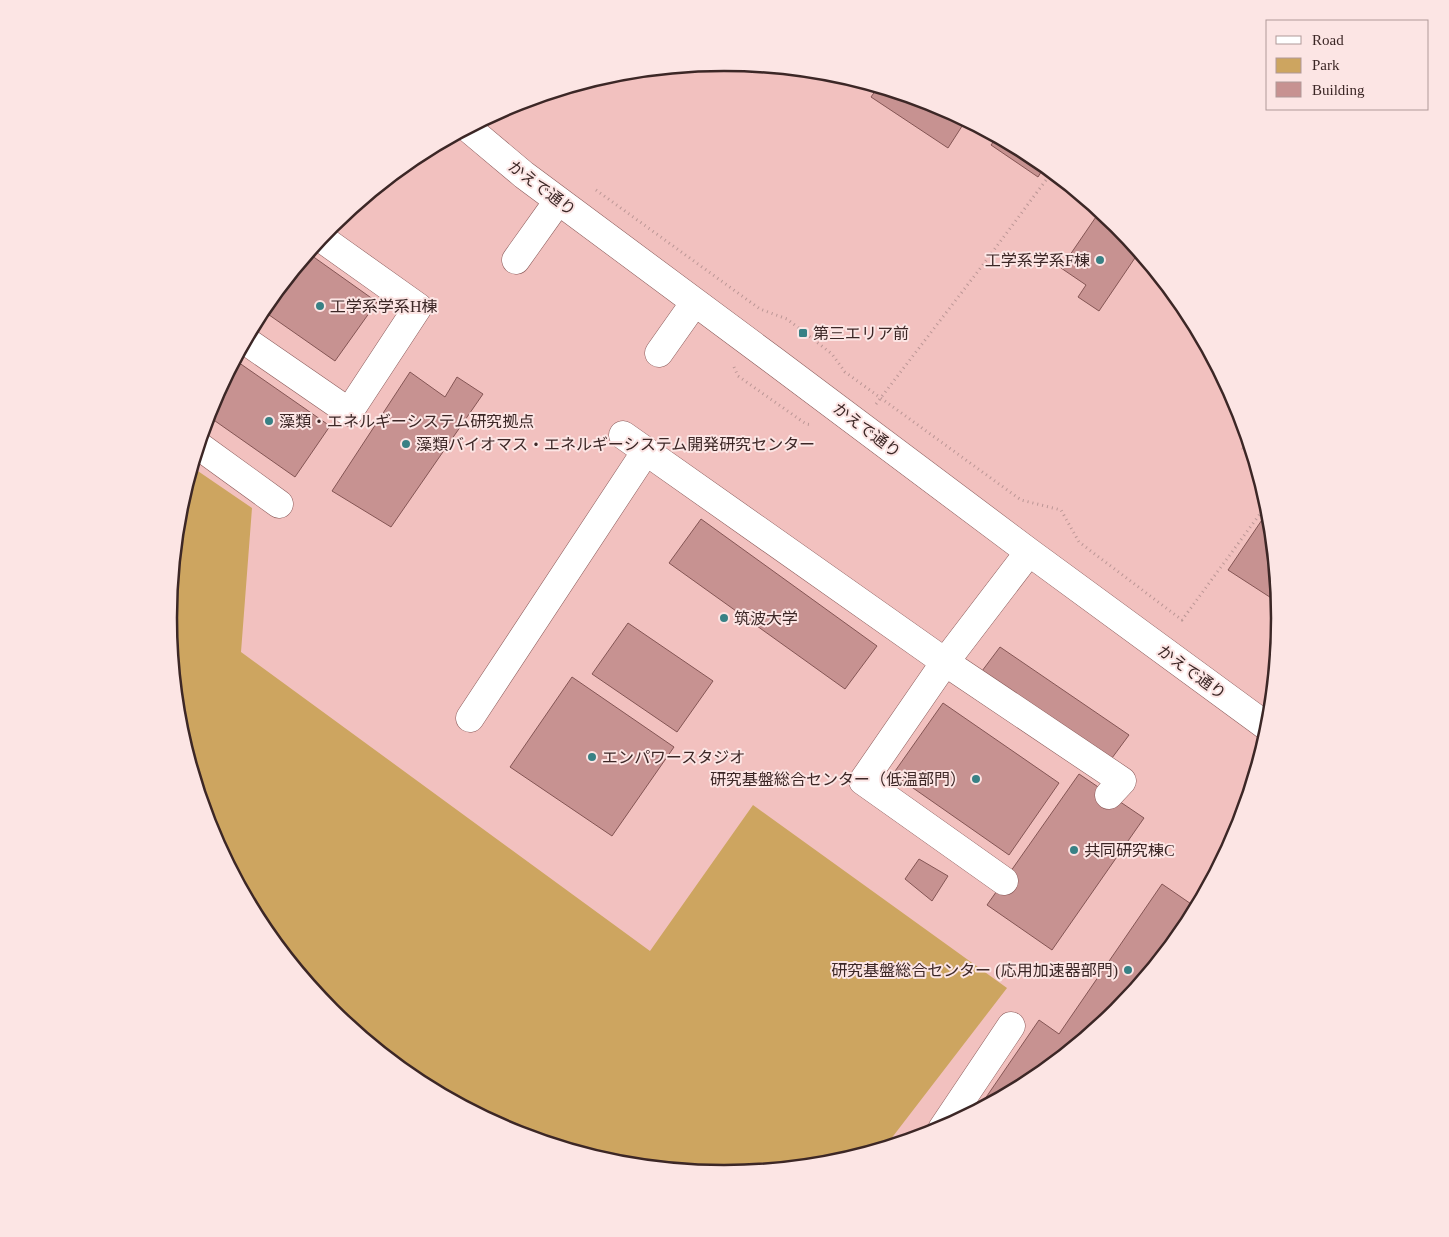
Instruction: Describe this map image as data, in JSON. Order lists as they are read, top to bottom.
{
  "streets": {
    "street": ["かえで通り"]
  },
  "places": {
    "other": [
      "工学系学系F棟",
      "工学系学系H棟",
      "藻類・エネルギーシステム研究拠点",
      "藻類バイオマス・エネルギーシステム開発研究センター",
      "筑波大学",
      "エンパワースタジオ",
      "研究基盤総合センター（低温部門）",
      "共同研究棟C",
      "研究基盤総合センター (応用加速器部門)"
    ],
    "transit": ["第三エリア前"]
  },
  "legend": ["Road", "Park", "Building"]
}
